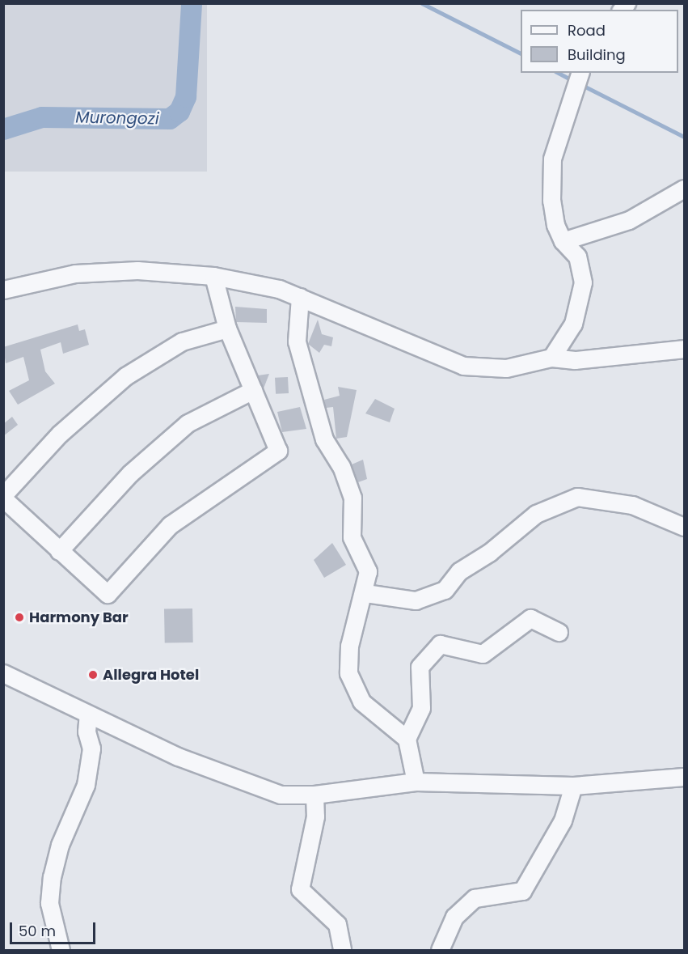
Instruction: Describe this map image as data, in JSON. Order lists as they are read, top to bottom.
{
  "water": ["Murongozi"],
  "places": ["Harmony Bar", "Allegra Hotel"],
  "legend": ["Road", "Building"],
  "scale_bar": "50 m"
}
